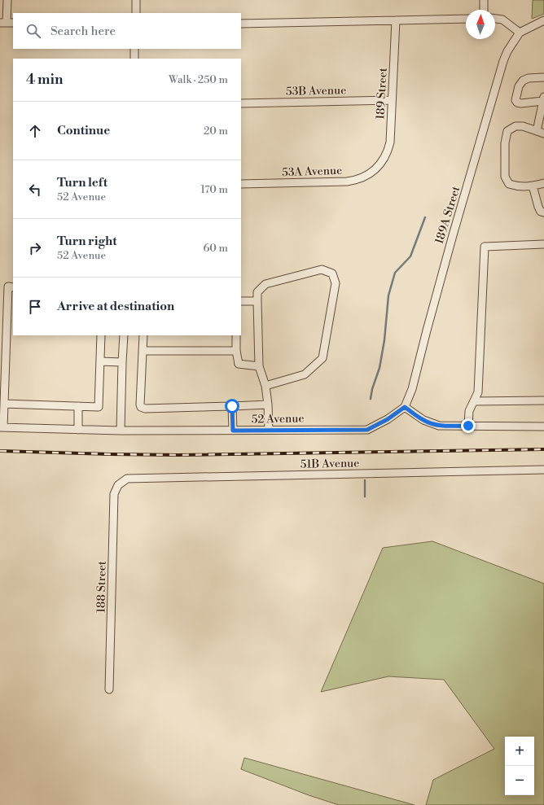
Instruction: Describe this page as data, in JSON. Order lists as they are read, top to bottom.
{
  "streets": {
    "street": [
      "53B Avenue",
      "189 Street",
      "53A Avenue",
      "189A Street",
      "52 Avenue",
      "51B Avenue",
      "188 Street"
    ]
  },
  "crossings": [
    ["53B Avenue", "189 Street"],
    ["189 Street", "53A Avenue"],
    ["189A Street", "52 Avenue"],
    ["51B Avenue", "188 Street"]
  ],
  "north": "top",
  "page": {
    "search": "Search here",
    "heading": ["4 min", "Walk · 250 m"],
    "list": [
      ["Continue", "20 m"],
      ["Turn left", "52 Avenue", "170 m"],
      ["Turn right", "52 Avenue", "60 m"],
      "Arrive at destination"
    ],
    "map_buttons": ["+", "−"]
  }
}
